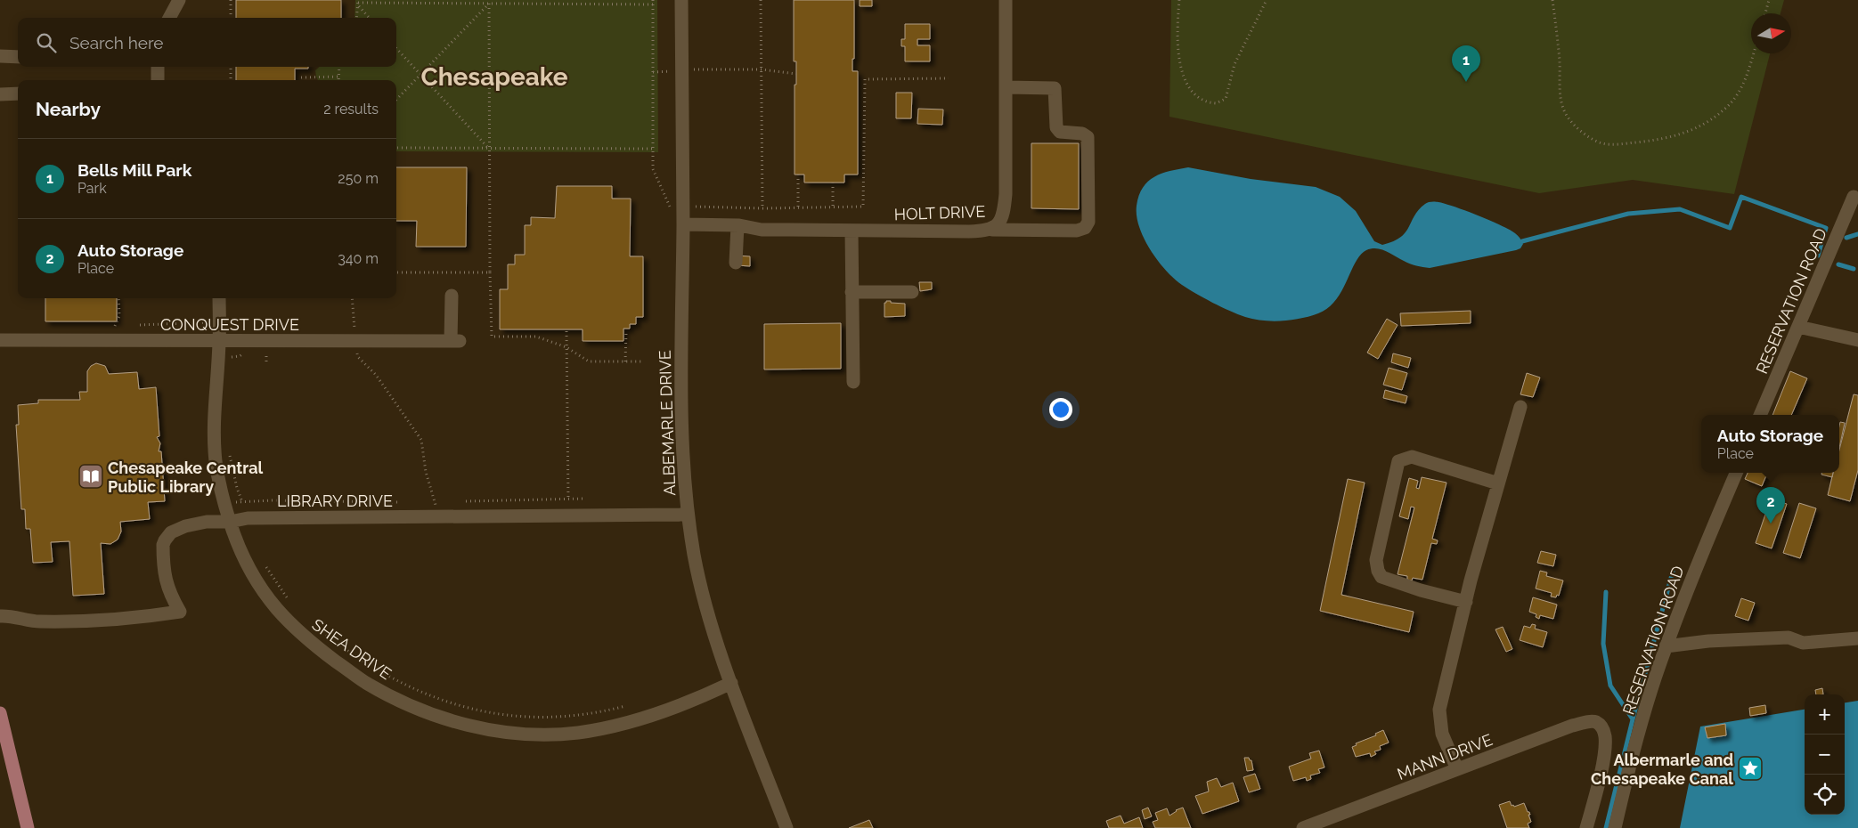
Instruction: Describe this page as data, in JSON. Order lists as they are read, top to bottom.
{
  "streets": {
    "street": [
      "HOLT DRIVE",
      "RESERVATION ROAD",
      "CONQUEST DRIVE",
      "ALBEMARLE DRIVE",
      "LIBRARY DRIVE",
      "SHEA DRIVE",
      "MANN DRIVE"
    ]
  },
  "crossings": [
    ["HOLT DRIVE", "ALBEMARLE DRIVE"],
    ["CONQUEST DRIVE", "SHEA DRIVE"],
    ["ALBEMARLE DRIVE", "LIBRARY DRIVE"],
    ["ALBEMARLE DRIVE", "SHEA DRIVE"],
    ["LIBRARY DRIVE", "SHEA DRIVE"]
  ],
  "districts": ["Chesapeake"],
  "places": {
    "library": ["Chesapeake Central Public Library"],
    "place": ["Albermarle and Chesapeake Canal"]
  },
  "north": "right",
  "page": {
    "search": "Search here",
    "pins": ["1", "2"],
    "heading": ["Nearby", "2 results"],
    "list": [
      {
        "mark": "1",
        "name": "Bells Mill Park",
        "note": "Park",
        "value": "250 m"
      },
      {
        "mark": "2",
        "name": "Auto Storage",
        "note": "Place",
        "value": "340 m"
      }
    ],
    "popup": ["Auto Storage", "Place"],
    "map_buttons": ["+", "−"]
  }
}
